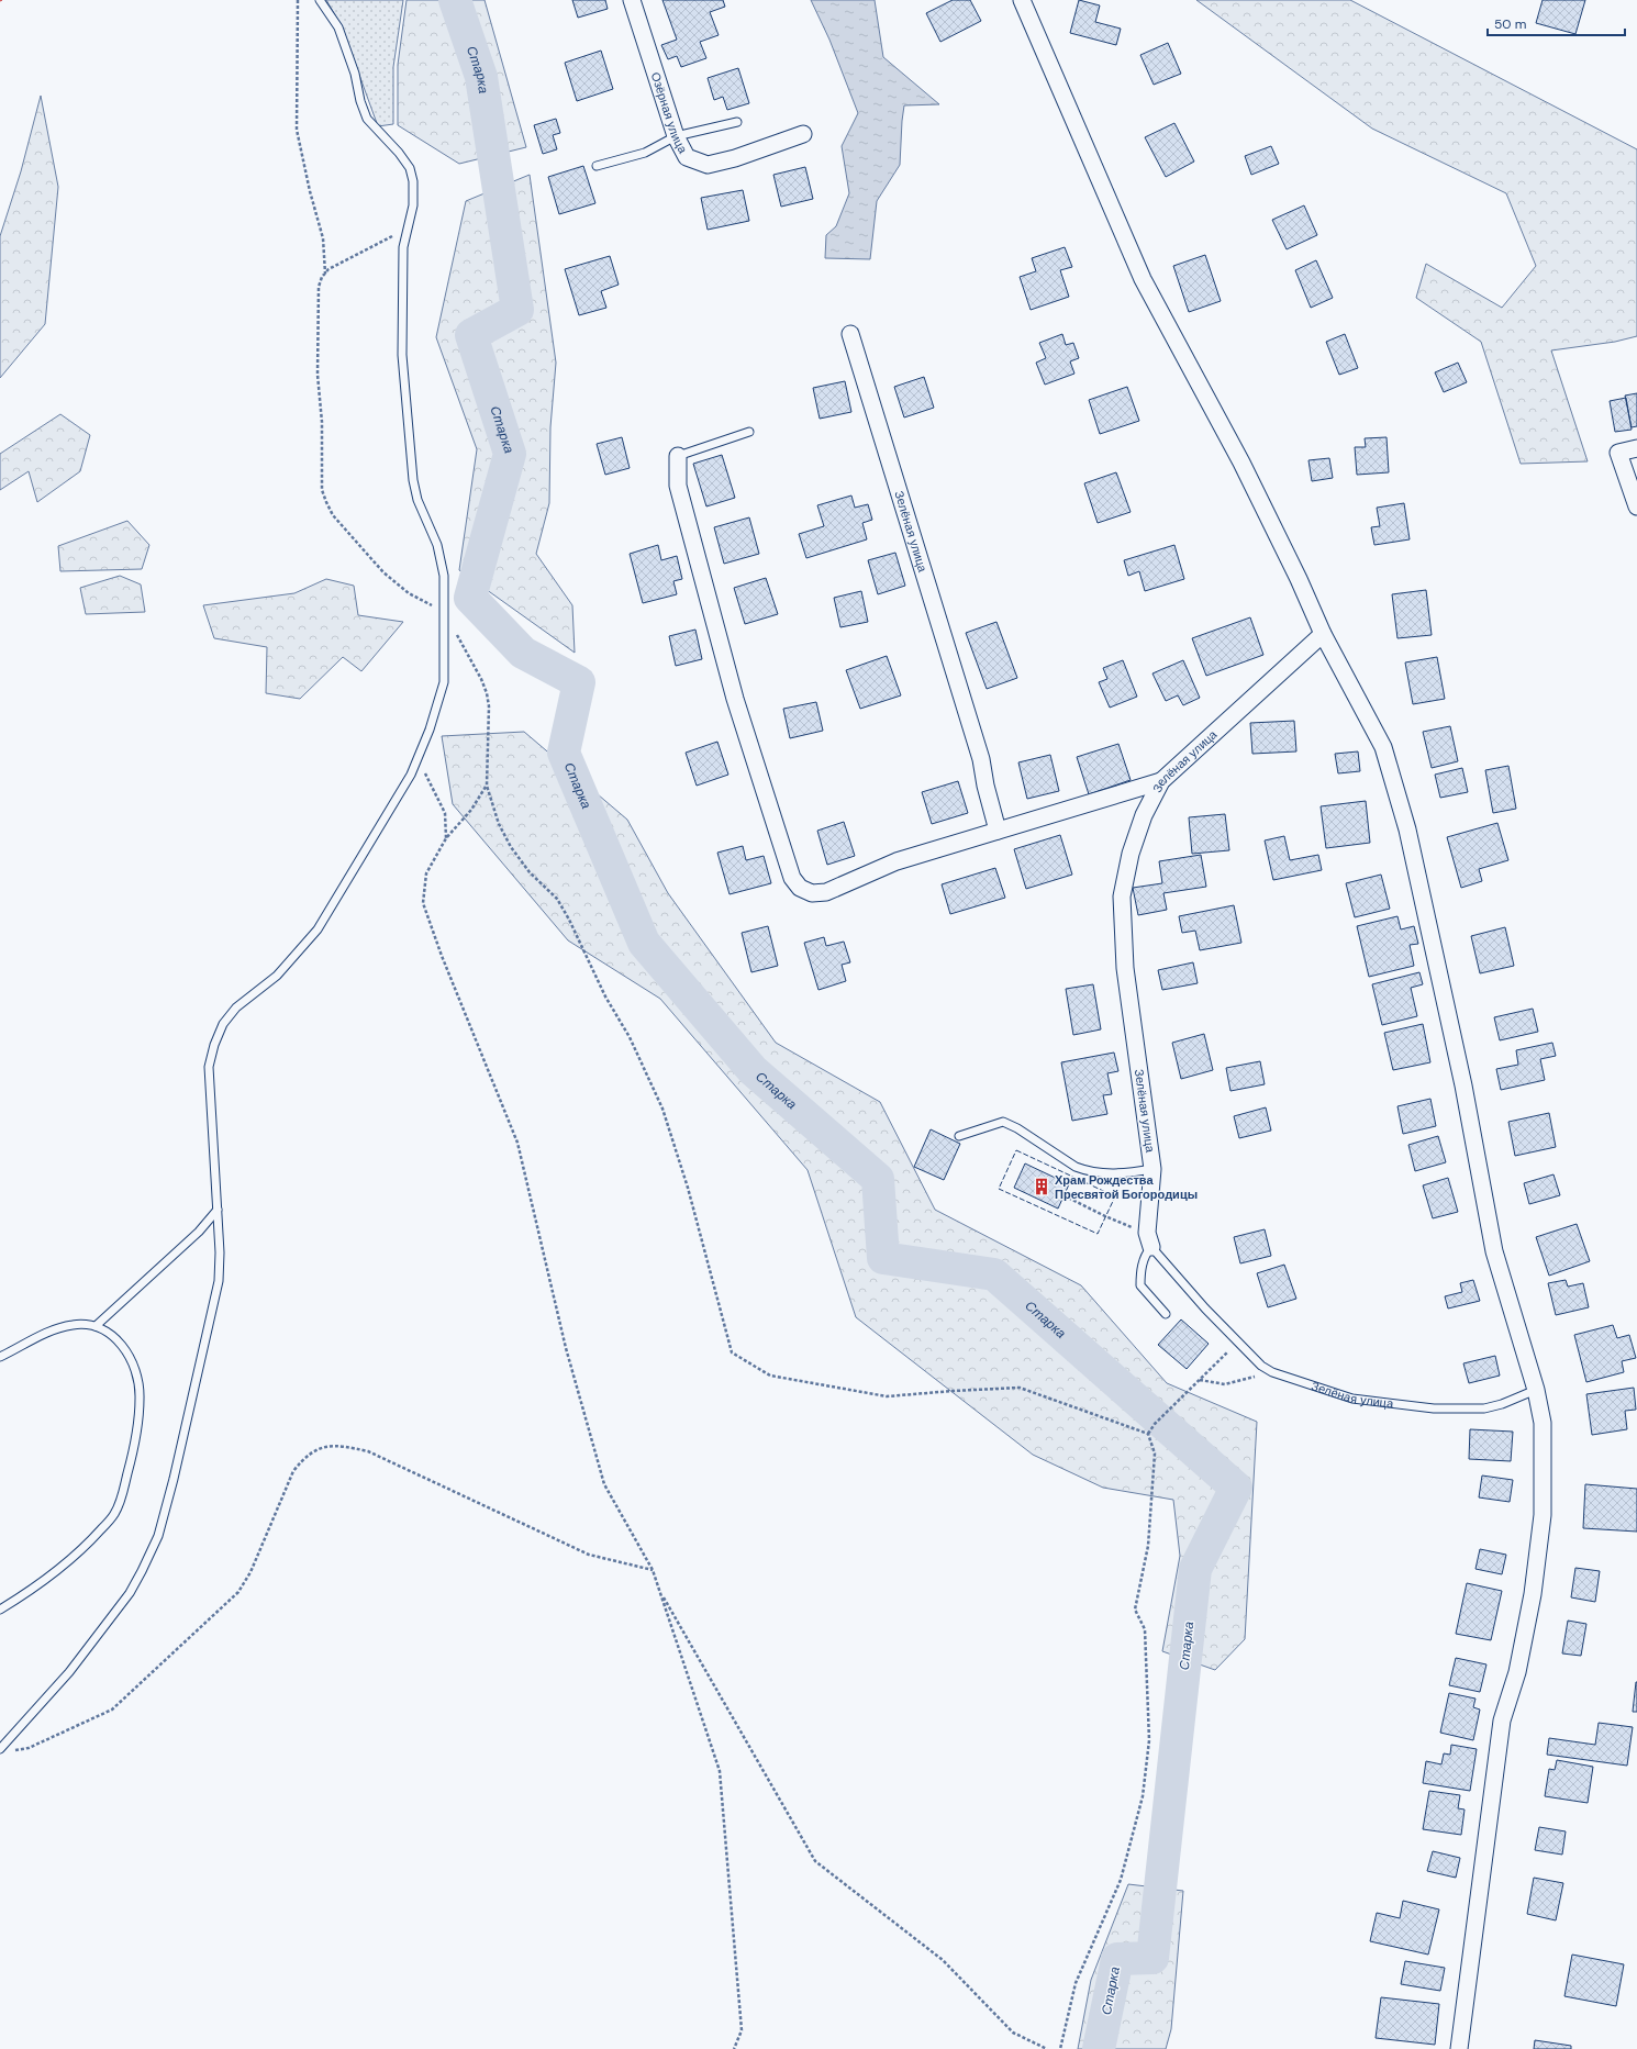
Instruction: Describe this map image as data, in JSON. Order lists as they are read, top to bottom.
{
  "streets": {
    "street": ["Озёрная улица", "Зелёная улица"]
  },
  "water": ["Старка"],
  "places": {
    "building": ["Храм Рождества Пресвятой Богородицы"]
  },
  "scale_bar": "50 m"
}
